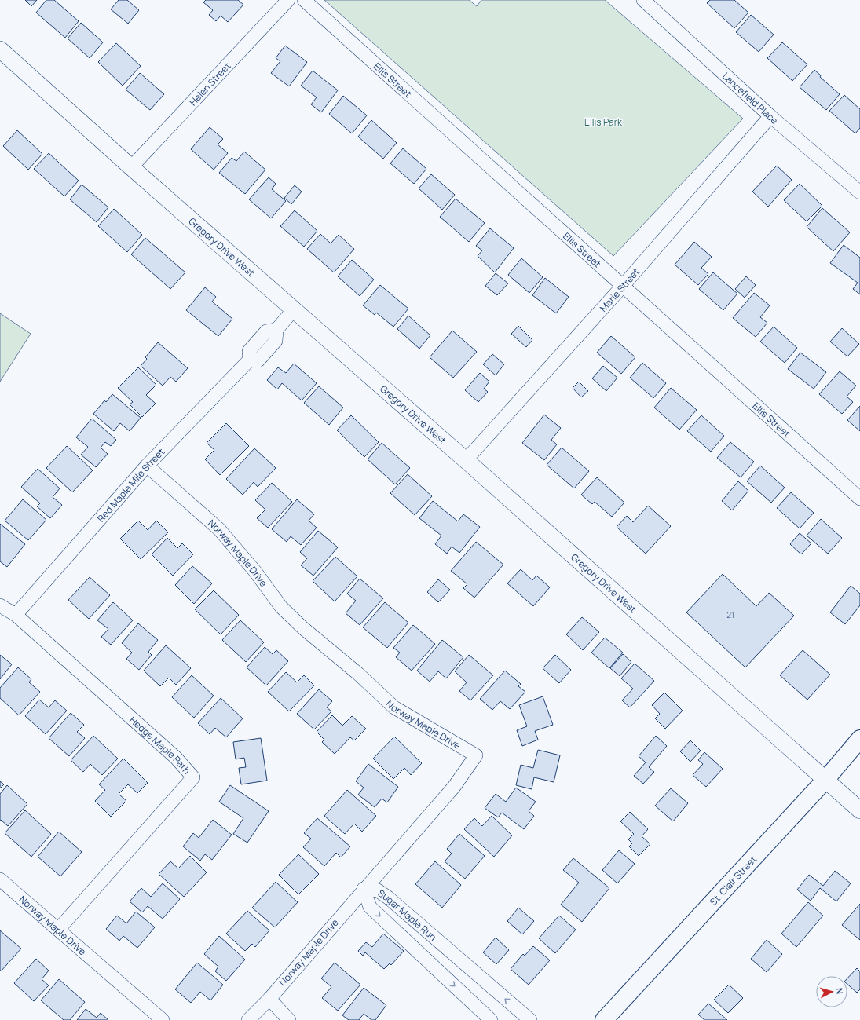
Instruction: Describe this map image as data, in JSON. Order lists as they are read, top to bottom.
{
  "streets": {
    "main road": ["St. Clair Street"],
    "street": [
      "Ellis Street",
      "Helen Street",
      "Lancefield Place",
      "Gregory Drive West",
      "Marie Street",
      "Red Maple Mile Street",
      "Norway Maple Drive",
      "Hedge Maple Path",
      "Sugar Maple Run"
    ]
  },
  "crossings": [
    ["Ellis Street", "Marie Street"],
    ["Helen Street", "Gregory Drive West"],
    ["Lancefield Place", "Marie Street"],
    ["Gregory Drive West", "Marie Street"],
    ["Gregory Drive West", "Red Maple Mile Street"],
    ["Gregory Drive West", "St. Clair Street"],
    ["Red Maple Mile Street", "Norway Maple Drive"],
    ["Red Maple Mile Street", "Hedge Maple Path"],
    ["Norway Maple Drive", "Hedge Maple Path"],
    ["Norway Maple Drive", "Sugar Maple Run"]
  ],
  "parks": ["Ellis Park"],
  "house_numbers": ["21"],
  "north": "right"
}
